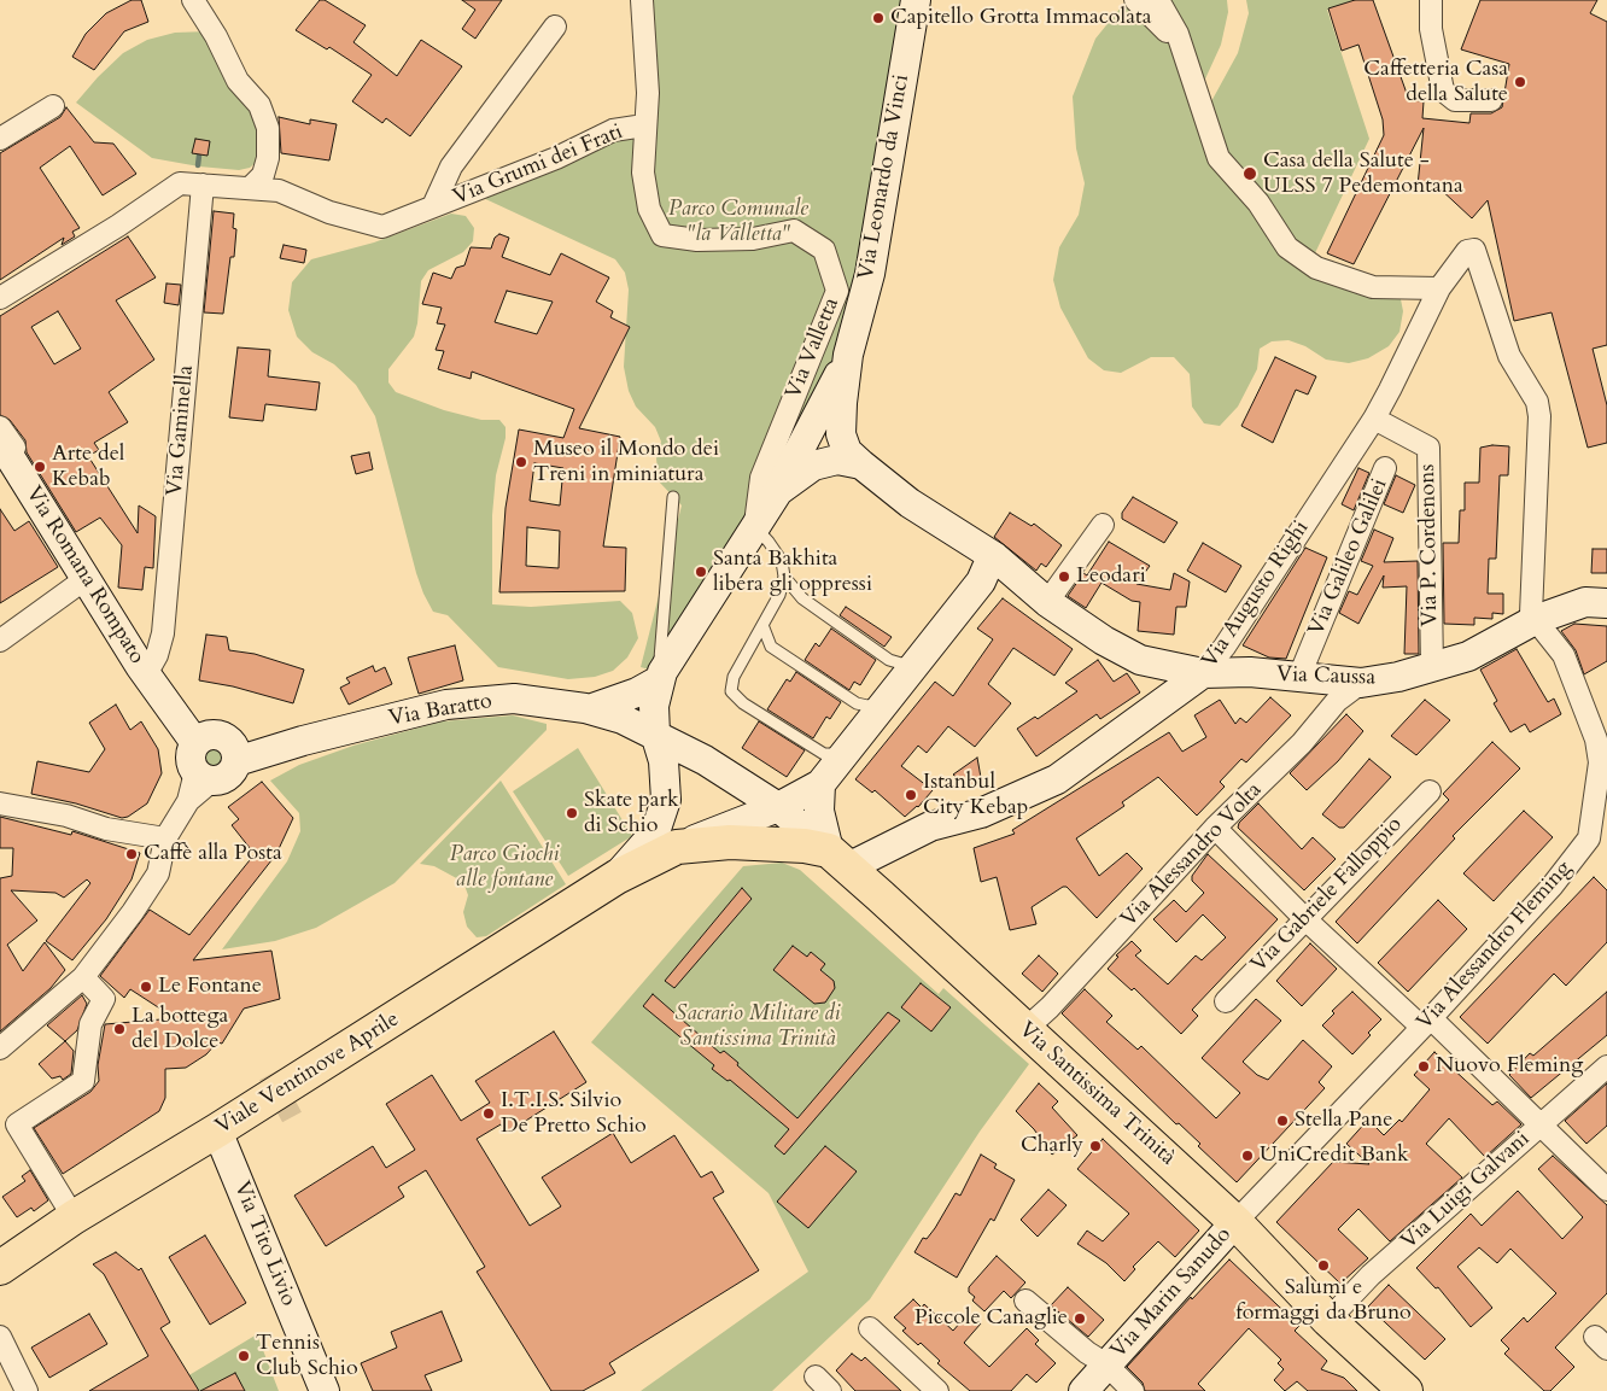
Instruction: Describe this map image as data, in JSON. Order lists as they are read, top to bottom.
{
  "streets": {
    "main road": ["Viale Ventinove Aprile", "Via Santissima Trinità"],
    "street": [
      "Via Grumi dei Frati",
      "Via Leonardo da Vinci",
      "Via Valletta",
      "Via Gaminella",
      "Via P. Cordenons",
      "Via Galileo Galilei",
      "Via Romana Rompato",
      "Via Augusto Righi",
      "Via Caussa",
      "Via Baratto",
      "Via Alessandro Volta",
      "Via Gabriele Falloppio",
      "Via Alessandro Fleming",
      "Via Luigi Galvani",
      "Via Tito Livio",
      "Via Marin Sanudo"
    ]
  },
  "crossings": [
    ["Via Grumi dei Frati", "Via Valletta"],
    ["Via Grumi dei Frati", "Via Gaminella"],
    ["Via Leonardo da Vinci", "Via Valletta"],
    ["Via Leonardo da Vinci", "Via Caussa"],
    ["Via Gaminella", "Via Romana Rompato"],
    ["Via P. Cordenons", "Via Augusto Righi"],
    ["Via P. Cordenons", "Via Caussa"],
    ["Via Galileo Galilei", "Via Caussa"],
    ["Via Romana Rompato", "Via Baratto"],
    ["Via Augusto Righi", "Via Caussa"],
    ["Via Augusto Righi", "Via Alessandro Fleming"],
    ["Via Augusto Righi", "Viale Ventinove Aprile"],
    ["Via Augusto Righi", "Via Santissima Trinità"],
    ["Via Caussa", "Via Alessandro Volta"],
    ["Via Caussa", "Via Alessandro Fleming"],
    ["Via Baratto", "Viale Ventinove Aprile"],
    ["Via Baratto", "Via Santissima Trinità"],
    ["Via Alessandro Volta", "Via Santissima Trinità"],
    ["Via Alessandro Fleming", "Via Santissima Trinità"],
    ["Via Alessandro Fleming", "Via Marin Sanudo"],
    ["Viale Ventinove Aprile", "Via Santissima Trinità"],
    ["Viale Ventinove Aprile", "Via Tito Livio"],
    ["Via Santissima Trinità", "Via Luigi Galvani"],
    ["Via Santissima Trinità", "Via Marin Sanudo"]
  ],
  "parks": ["Parco Comunale \"la Valletta\"", "Parco Giochi alle fontane", "Sacrario Militare di Santissima Trinità"],
  "places": [
    "Capitello Grotta Immacolata",
    "Caffetteria Casa della Salute",
    "Casa della Salute - ULSS 7 Pedemontana",
    "Museo il Mondo dei Treni in miniatura",
    "Arte del Kebab",
    "Santa Bakhita libera gli oppressi",
    "Leodari",
    "Istanbul City Kebap",
    "Skate park di Schio",
    "Caffè alla Posta",
    "Le Fontane",
    "La bottega del Dolce",
    "Nuovo Fleming",
    "I.T.I.S. Silvio De Pretto Schio",
    "Stella Pane",
    "Charly",
    "UniCredit Bank",
    "Salumi e formaggi da Bruno",
    "Piccole Canaglie",
    "Tennis Club Schio"
  ]
}
